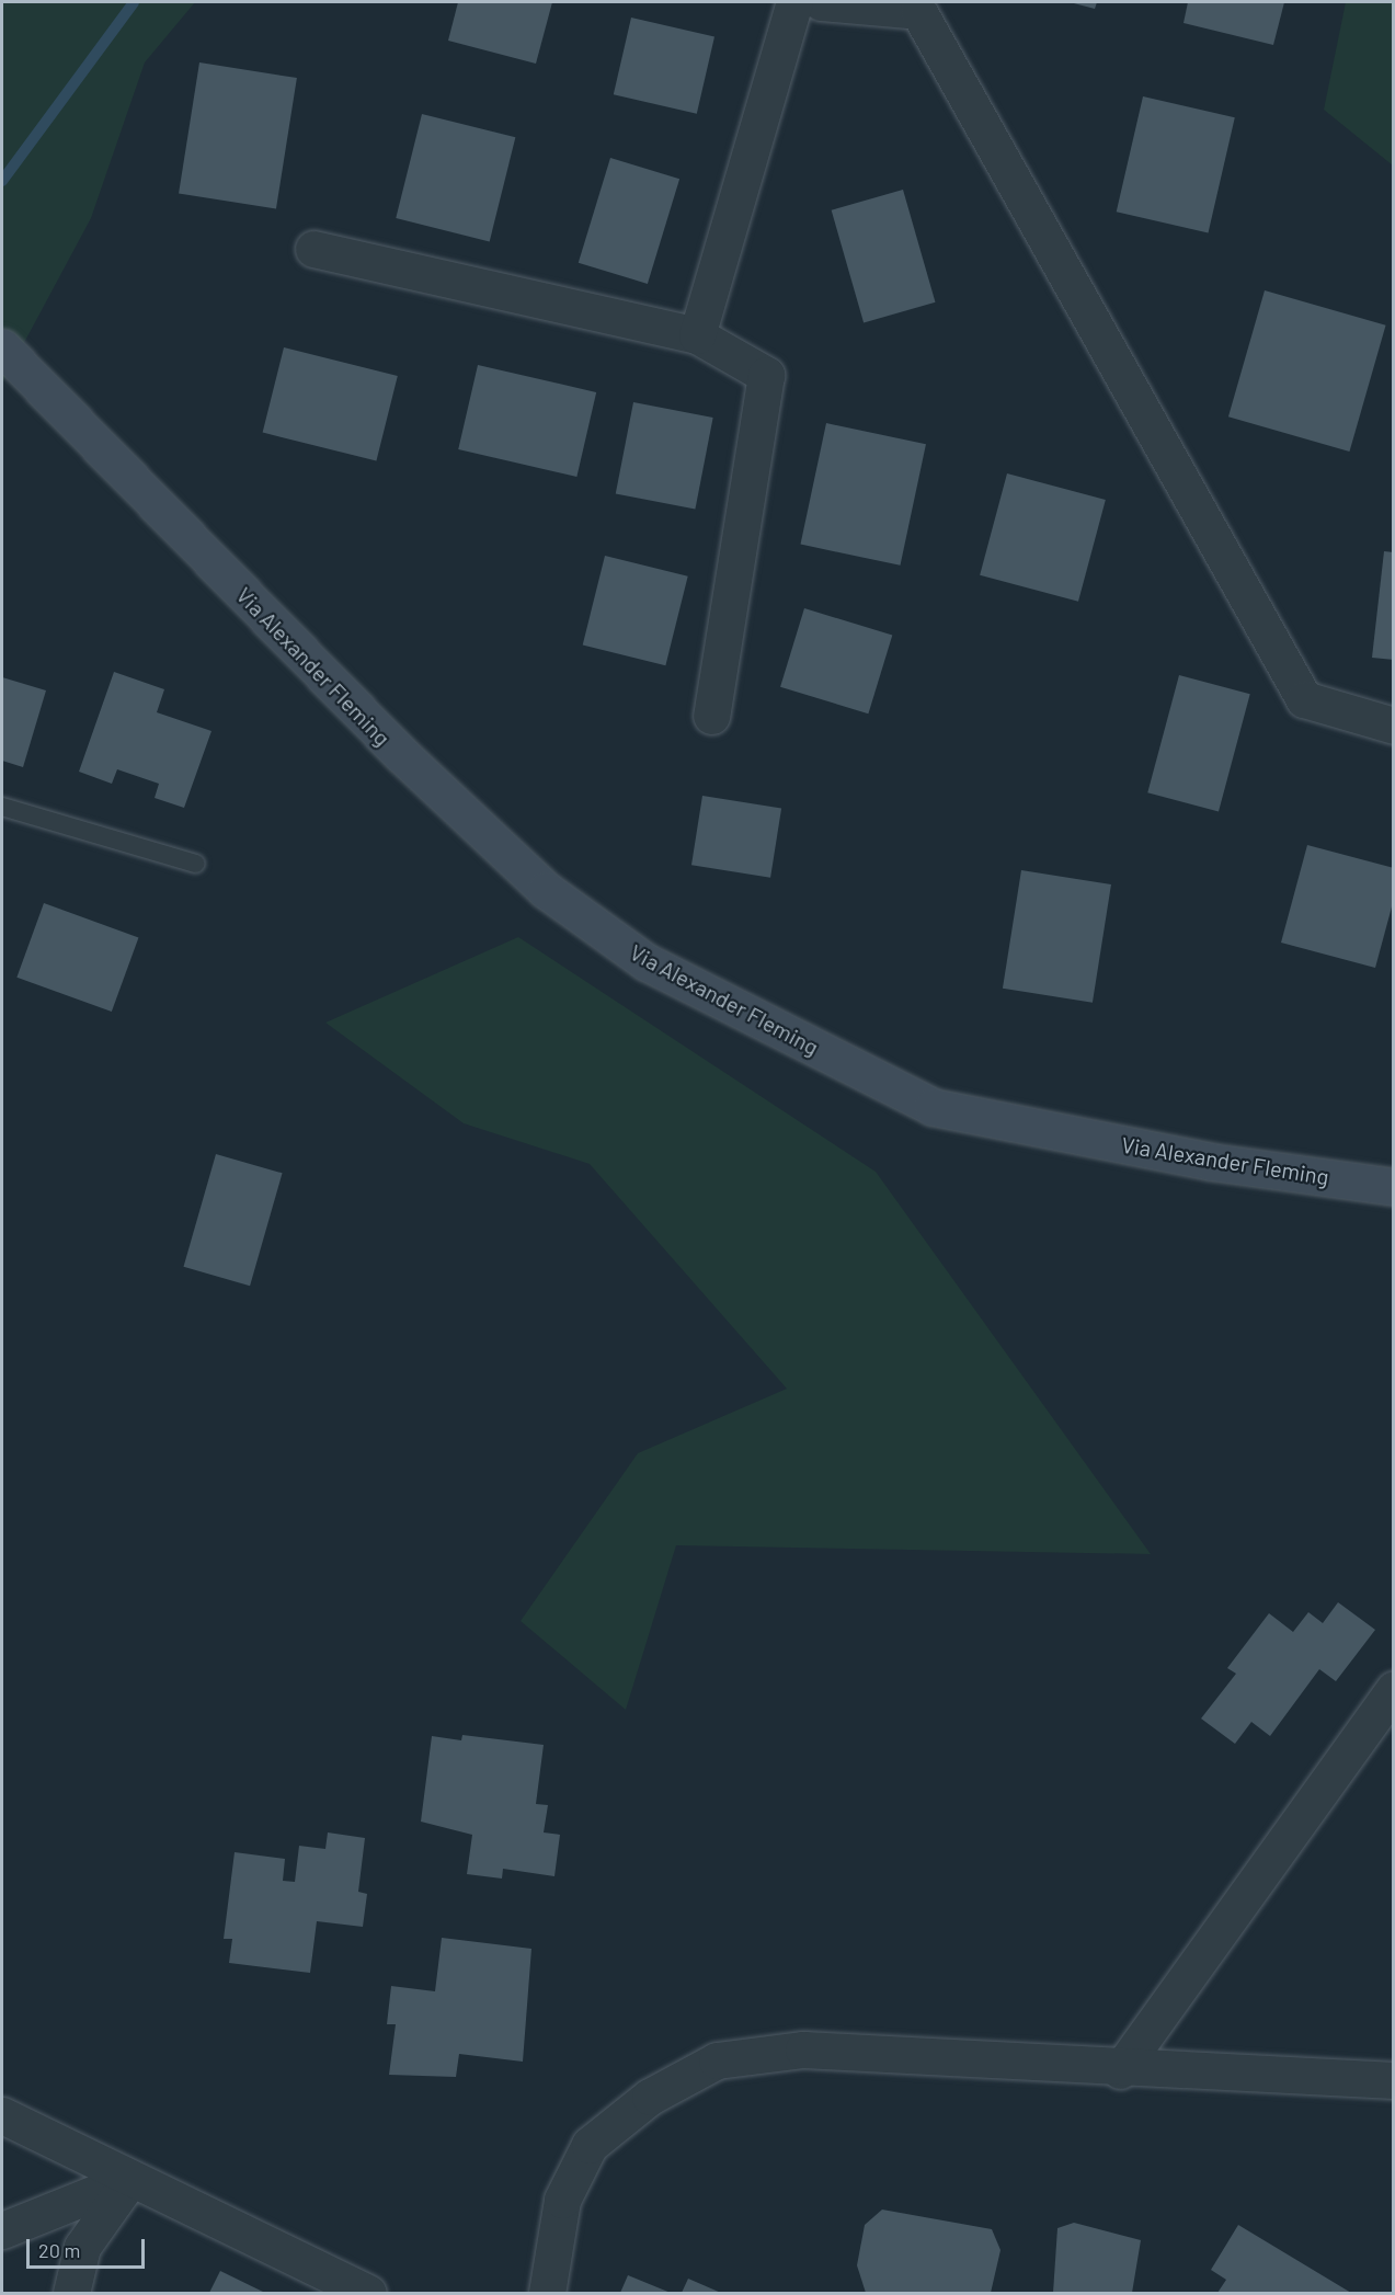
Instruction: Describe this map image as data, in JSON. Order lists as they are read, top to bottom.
{
  "streets": {
    "main road": ["Via Alexander Fleming"]
  },
  "scale_bar": "20 m"
}
